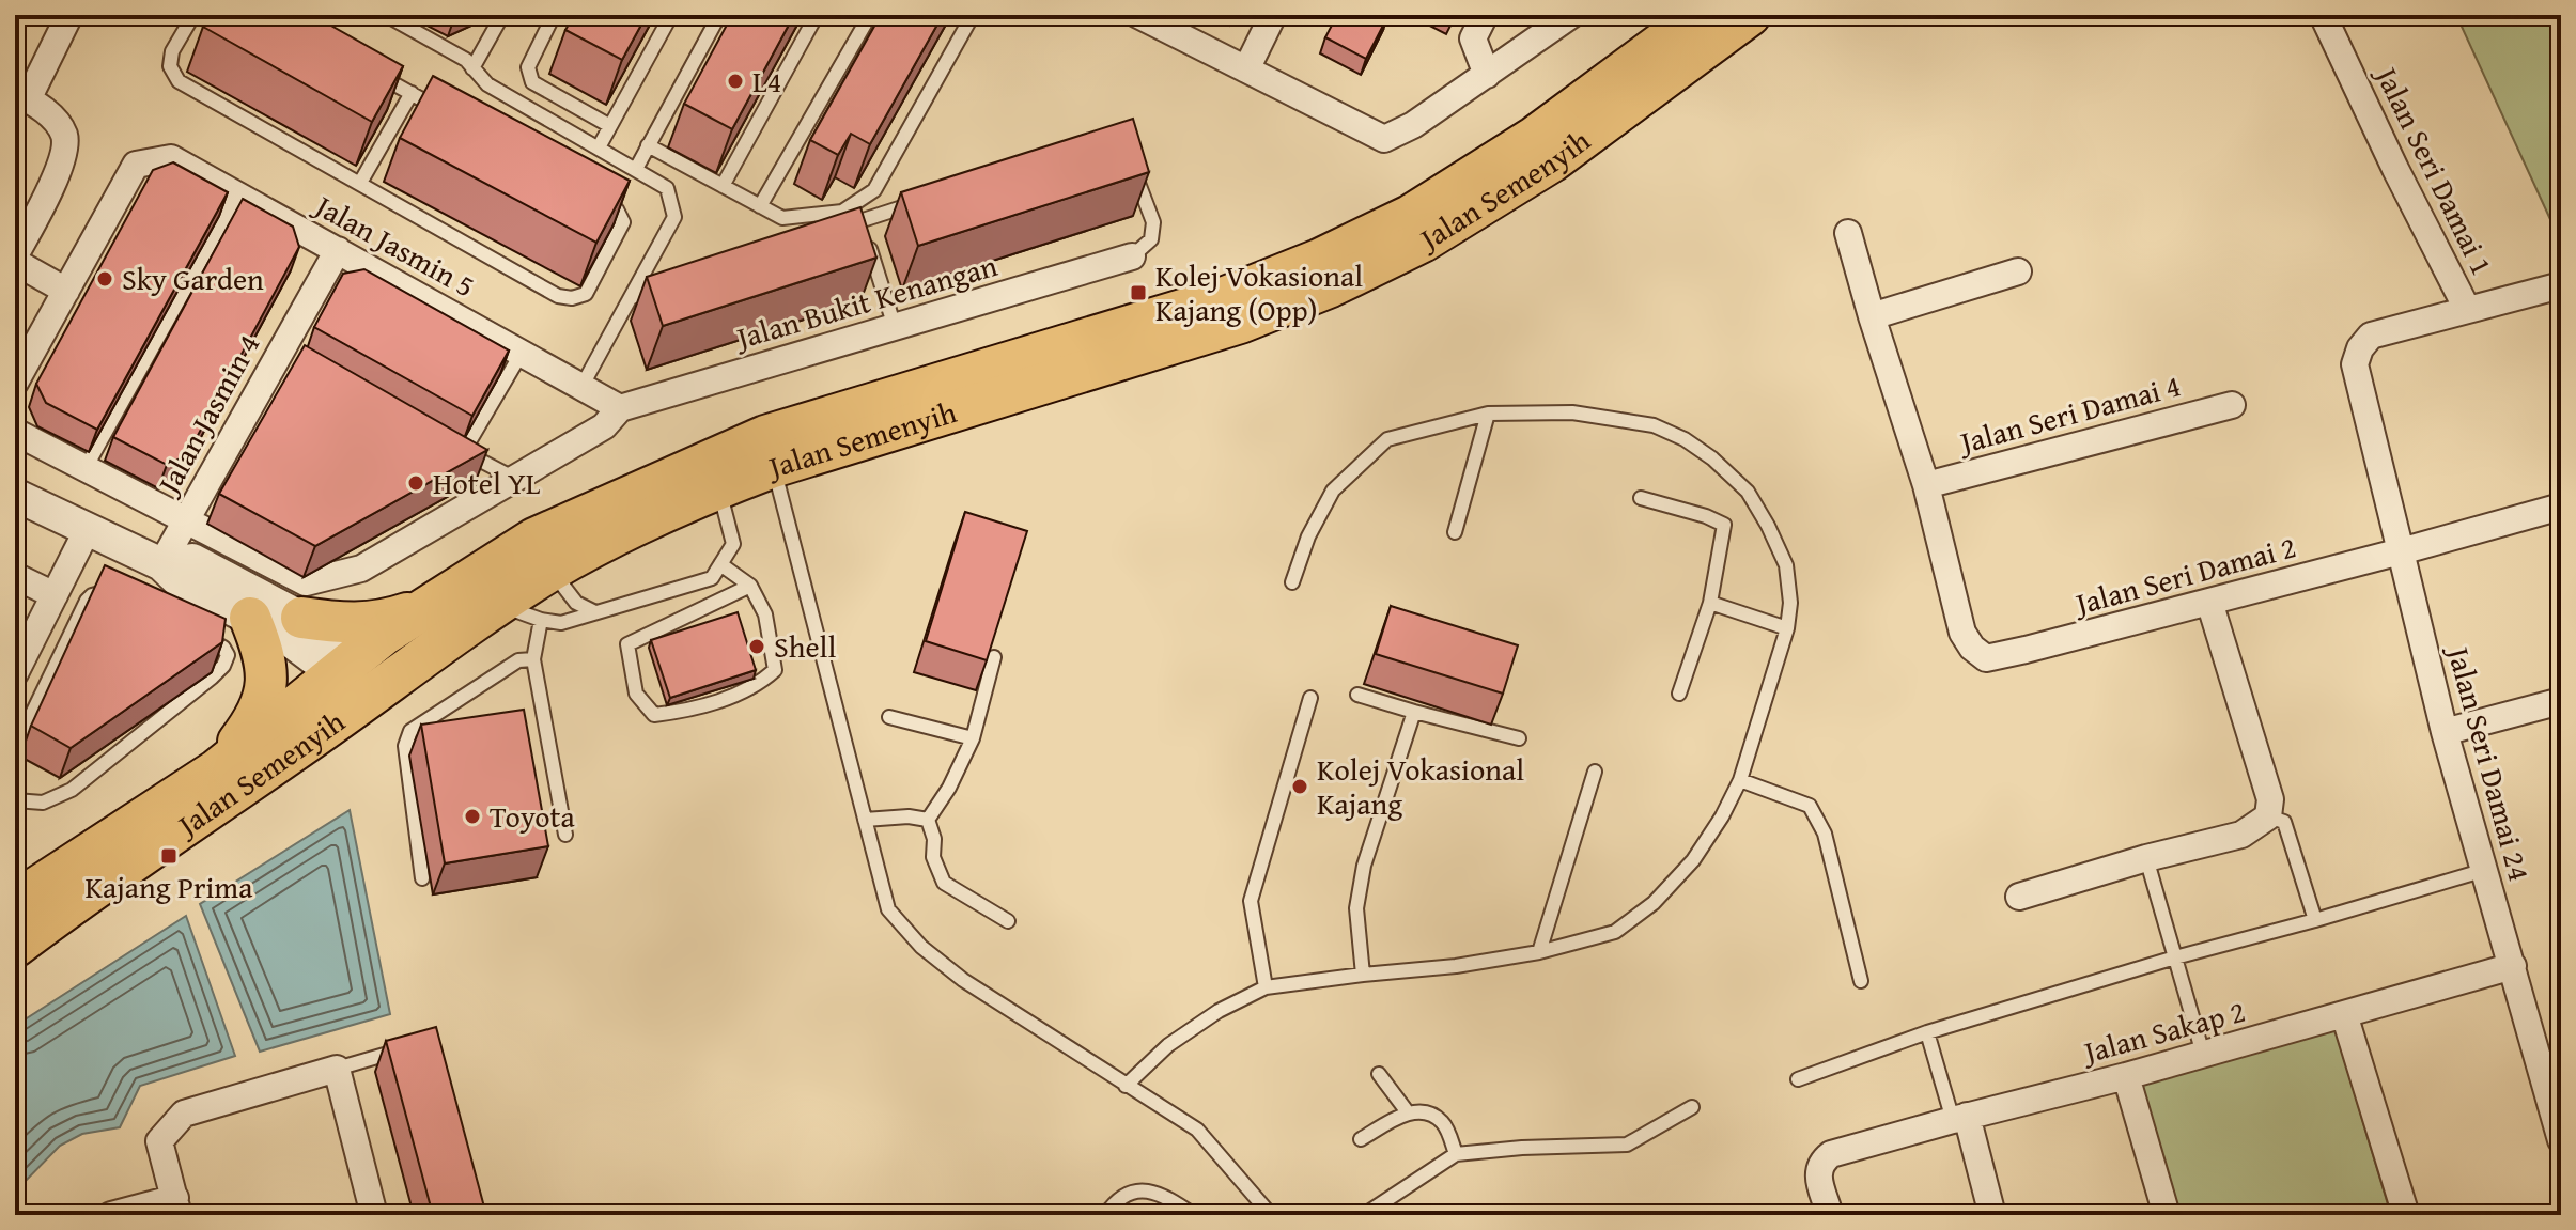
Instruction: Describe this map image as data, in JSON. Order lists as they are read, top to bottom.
{
  "streets": {
    "main road": ["Jalan Semenyih"],
    "street": [
      "Jalan Seri Damai 1",
      "Jalan Jasmin 5",
      "Jalan Bukit Kenangan",
      "Jalan Jasmin 4",
      "Jalan Seri Damai 4",
      "Jalan Seri Damai 2",
      "Jalan Seri Damai 24",
      "Jalan Sakap 2"
    ]
  },
  "crossings": [
    ["Jalan Seri Damai 1", "Jalan Seri Damai 24"],
    ["Jalan Jasmin 5", "Jalan Bukit Kenangan"],
    ["Jalan Jasmin 5", "Jalan Jasmin 4"],
    ["Jalan Seri Damai 4", "Jalan Seri Damai 2"],
    ["Jalan Seri Damai 2", "Jalan Seri Damai 24"],
    ["Jalan Seri Damai 24", "Jalan Sakap 2"]
  ],
  "places": {
    "other": [
      "L4",
      "Sky Garden",
      "Hotel YL",
      "Shell",
      "Kolej Vokasional Kajang",
      "Toyota"
    ],
    "transit": ["Kolej Vokasional Kajang (Opp)", "Kajang Prima"]
  }
}
